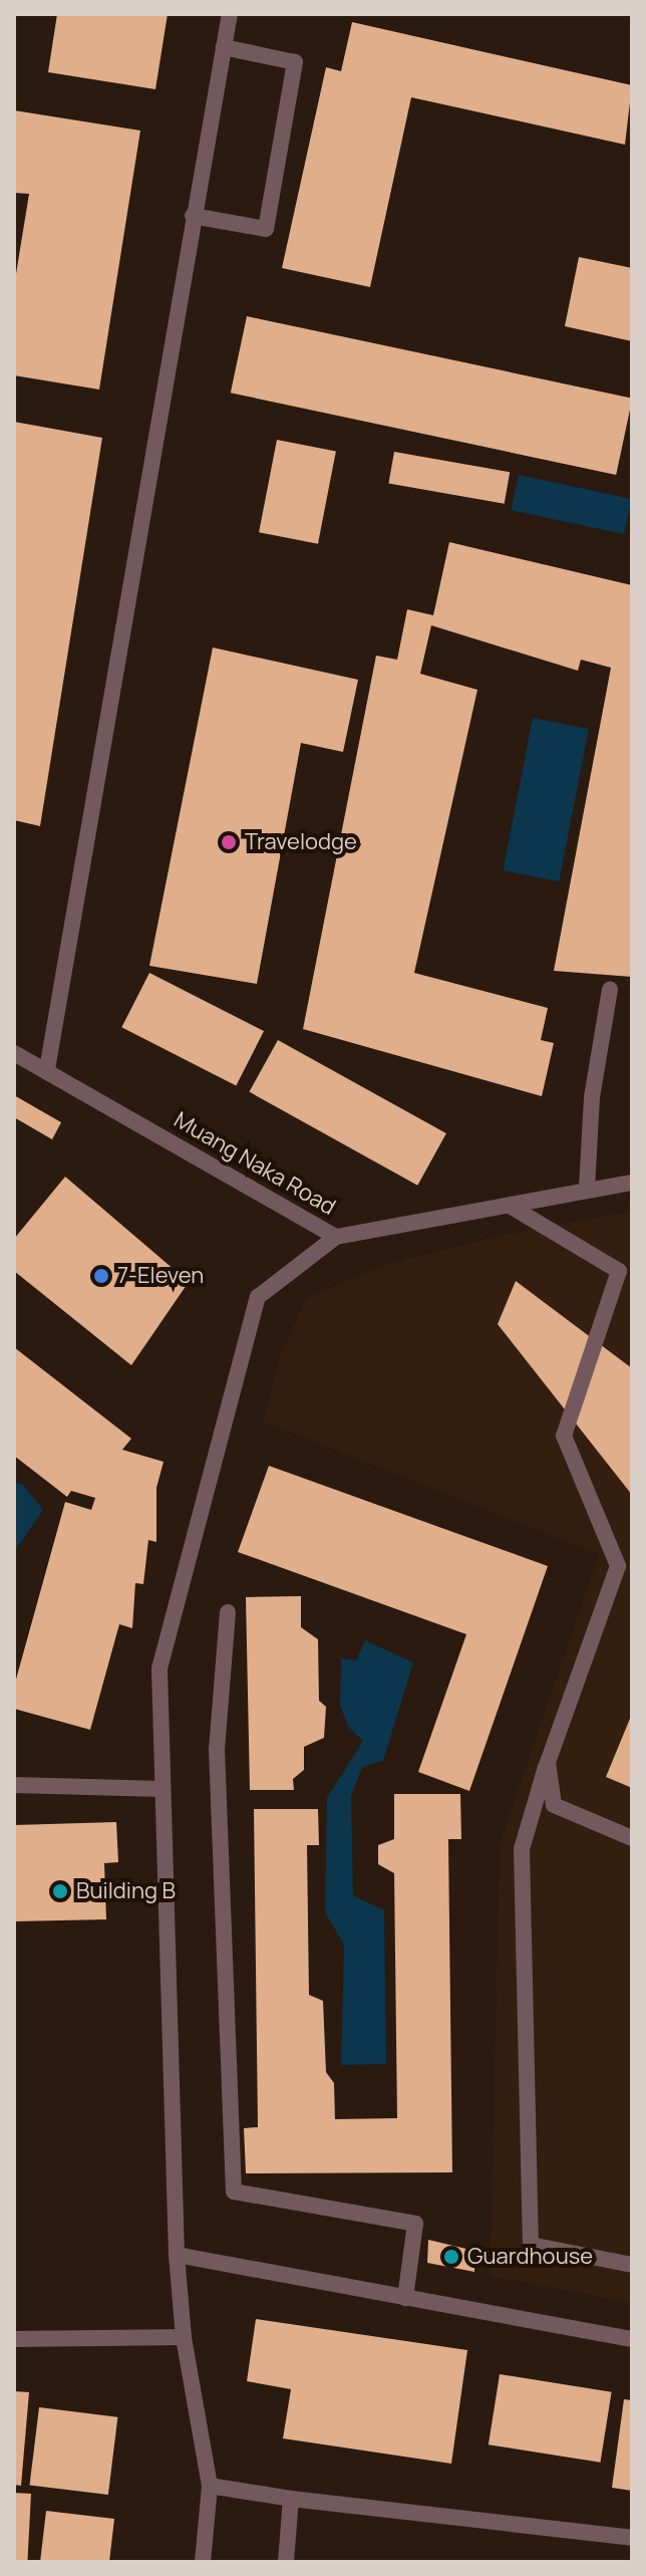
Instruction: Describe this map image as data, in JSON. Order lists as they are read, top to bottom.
{
  "streets": {
    "street": ["Muang Naka Road"]
  },
  "places": [
    "Travelodge",
    "7-Eleven",
    "Building B",
    "Guardhouse"
  ]
}
